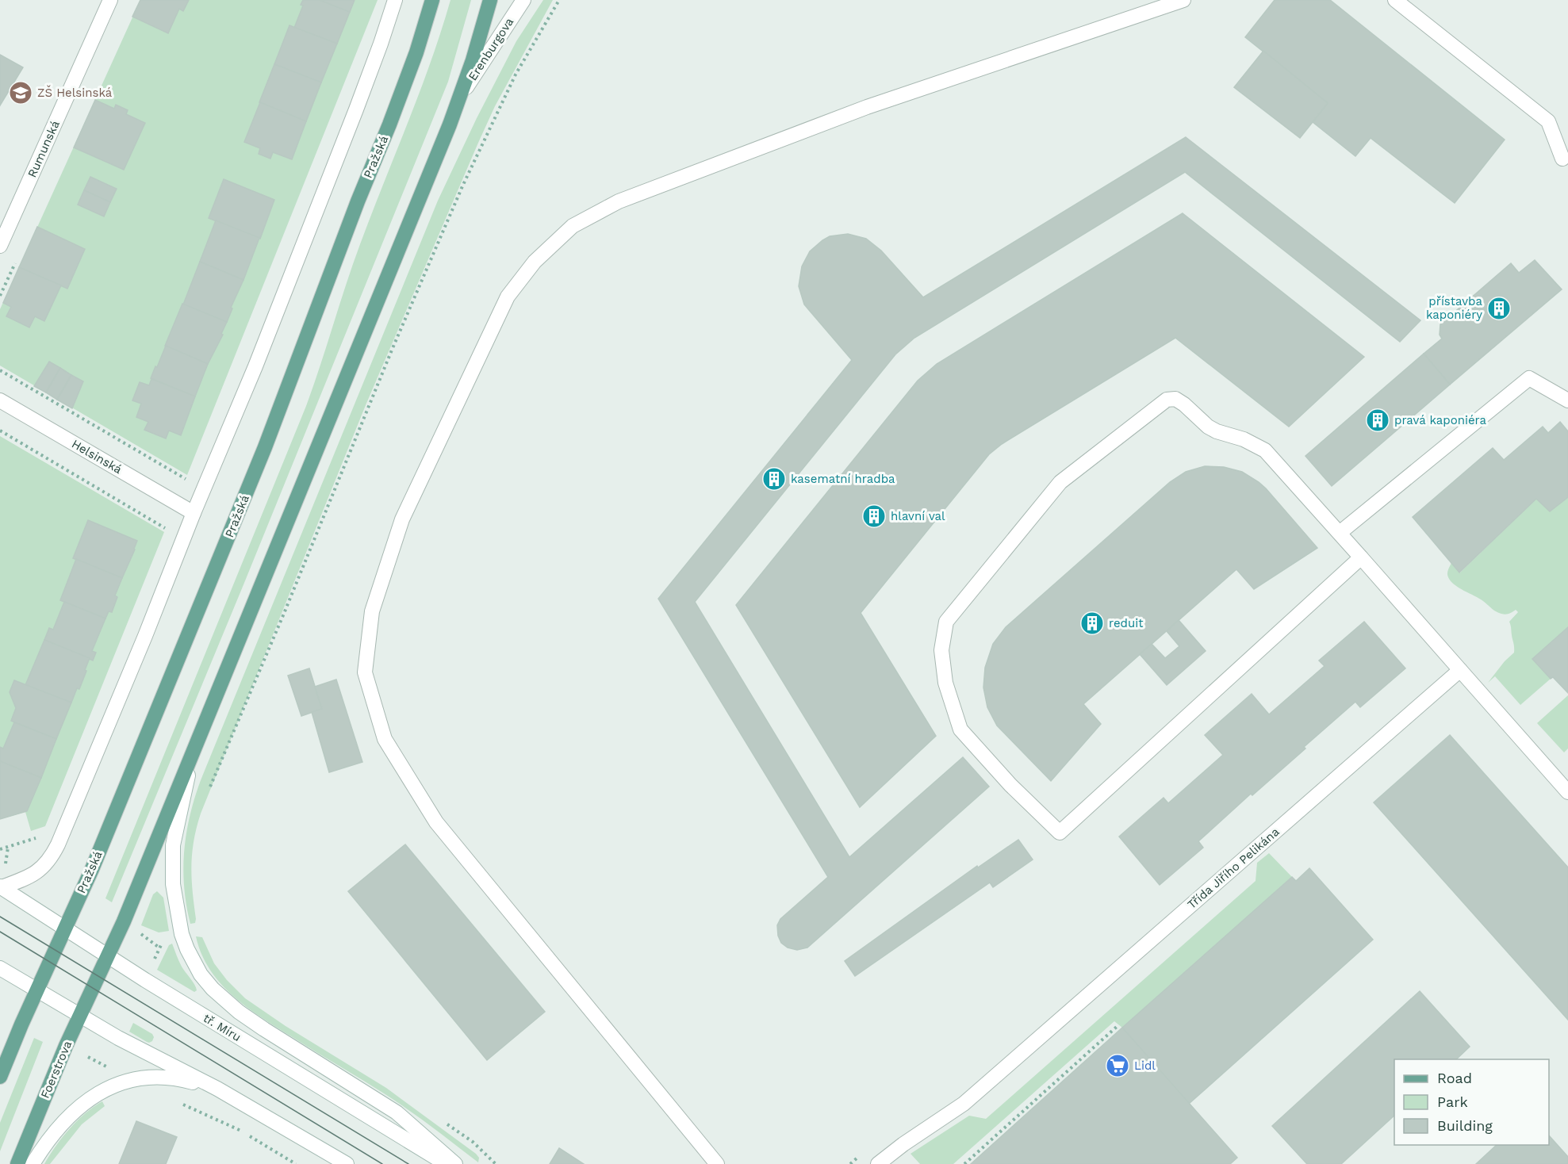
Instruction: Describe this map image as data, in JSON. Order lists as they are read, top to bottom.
{
  "streets": {
    "main road": ["Pražská", "Foerstrova"],
    "street": [
      "Erenburgova",
      "Rumunská",
      "Helsinská",
      "Třída Jiřího Pelikána",
      "tř. Míru"
    ]
  },
  "crossings": [
    ["Pražská", "tř. Míru"],
    ["tř. Míru", "Foerstrova"]
  ],
  "places": {
    "school or university": ["ZŠ Helsinská"],
    "building": [
      "přístavba kaponiéry",
      "pravá kaponiéra",
      "kasematní hradba",
      "hlavní val",
      "reduit"
    ],
    "supermarket": ["Lidl"]
  },
  "legend": ["Road", "Park", "Building"]
}
